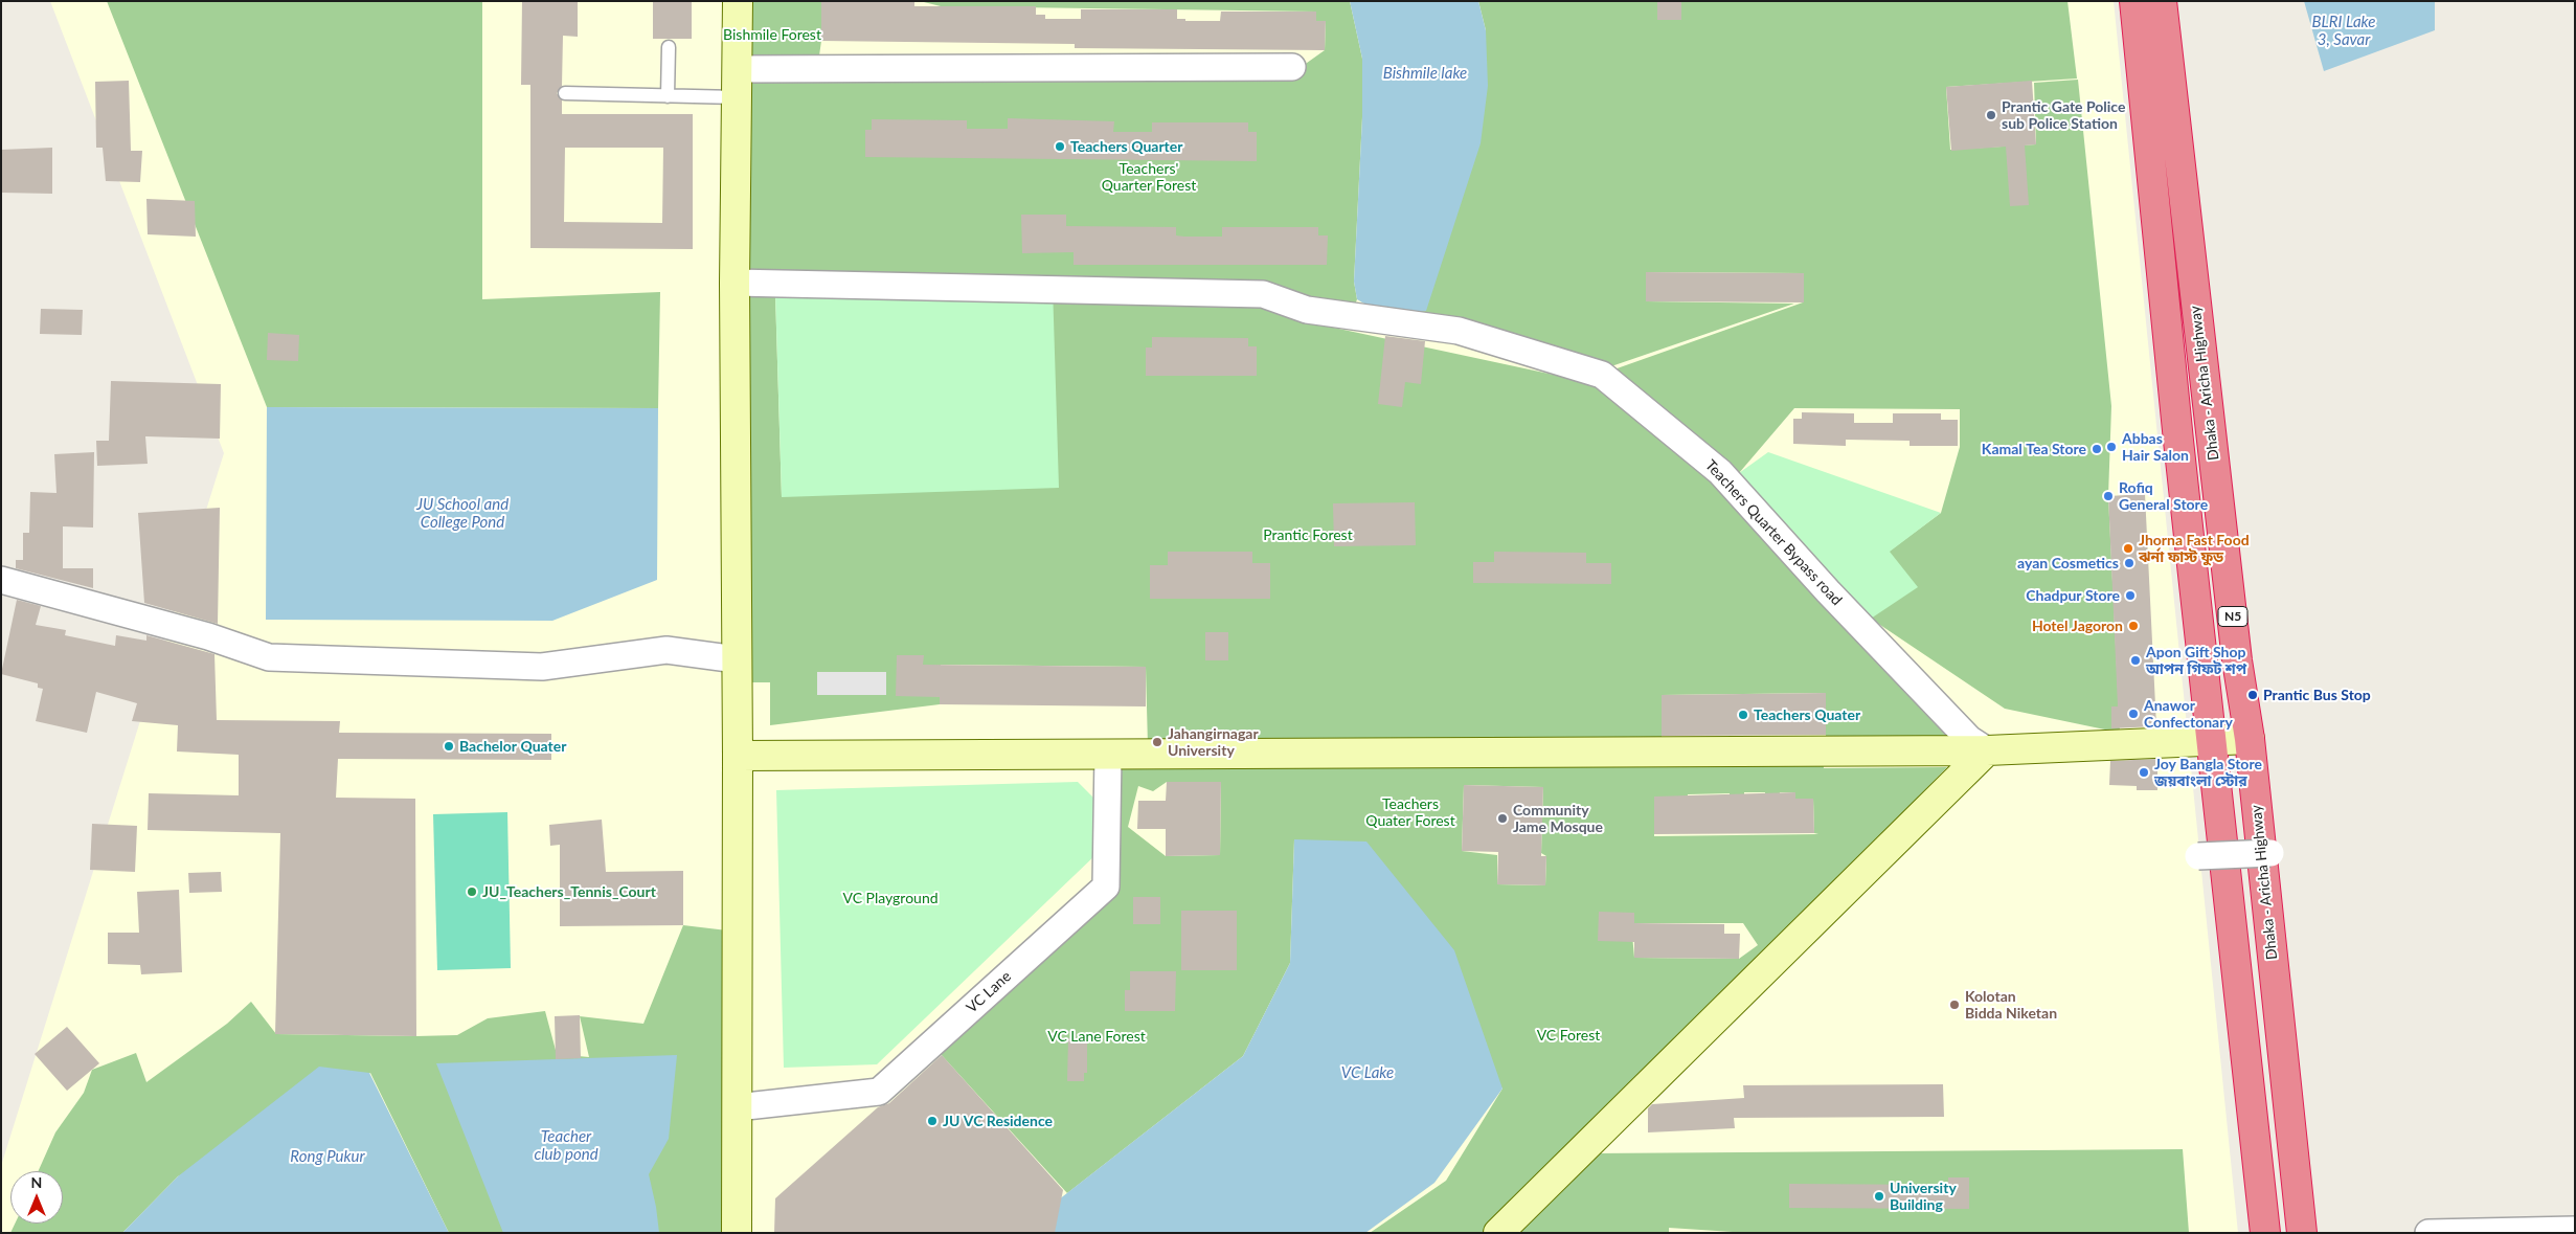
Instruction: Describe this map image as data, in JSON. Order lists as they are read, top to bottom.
{
  "streets": {
    "highway": ["Dhaka - Aricha Highway", "N5"],
    "street": ["Teachers Quarter Bypass road", "VC Lane"]
  },
  "water": [
    "BLRI Lake 3, Savar",
    "Bishmile lake",
    "JU School and College Pond",
    "VC Lake",
    "Teacher club pond",
    "Rong Pukur"
  ],
  "parks": [
    "Bishmile Forest",
    "Teachers' Quarter Forest",
    "Prantic Forest",
    "Teachers Quater Forest",
    "VC Playground",
    "VC Forest",
    "VC Lane Forest"
  ],
  "places": [
    "Prantic Gate Police sub Police Station",
    "Teachers Quarter",
    "Abbas Hair Salon",
    "Kamal Tea Store",
    "Rofiq General Store",
    "Jhorna Fast Food ঝর্না ফাস্ট ফুড",
    "ayan Cosmetics",
    "Chadpur Store",
    "Hotel Jagoron",
    "Apon Gift Shop আপন গিফট শপ",
    "Prantic Bus Stop",
    "Anawor Confectonary",
    "Teachers Quater",
    "Jahangirnagar University",
    "Bachelor Quater",
    "Joy Bangla Store জয়বাংলা স্টোর",
    "Community Jame Mosque",
    "JU_Teachers_Tennis_Court",
    "Kolotan Bidda Niketan",
    "JU VC Residence",
    "University Building"
  ],
  "north": "top"
}
